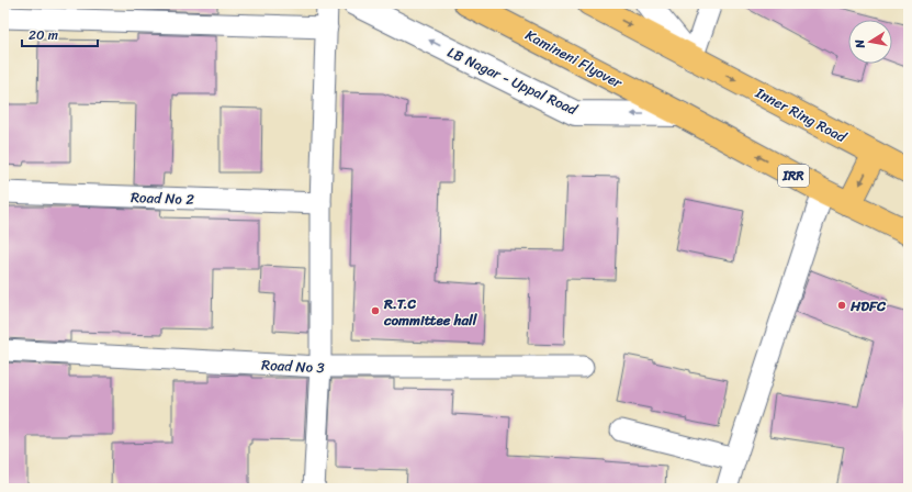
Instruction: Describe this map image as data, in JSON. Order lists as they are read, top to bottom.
{
  "streets": {
    "highway": ["Kamineni Flyover", "Inner Ring Road", "IRR"],
    "street": ["LB Nagar - Uppal Road", "Road No 2", "Road No 3"]
  },
  "crossings": [
    ["Kamineni Flyover", "LB Nagar - Uppal Road"],
    ["Kamineni Flyover", "IRR"],
    ["LB Nagar - Uppal Road", "IRR"]
  ],
  "one_way": ["LB Nagar - Uppal Road"],
  "places": ["HDFC", "R.T.C committee hall"],
  "scale_bar": "20 m",
  "north": "left"
}
